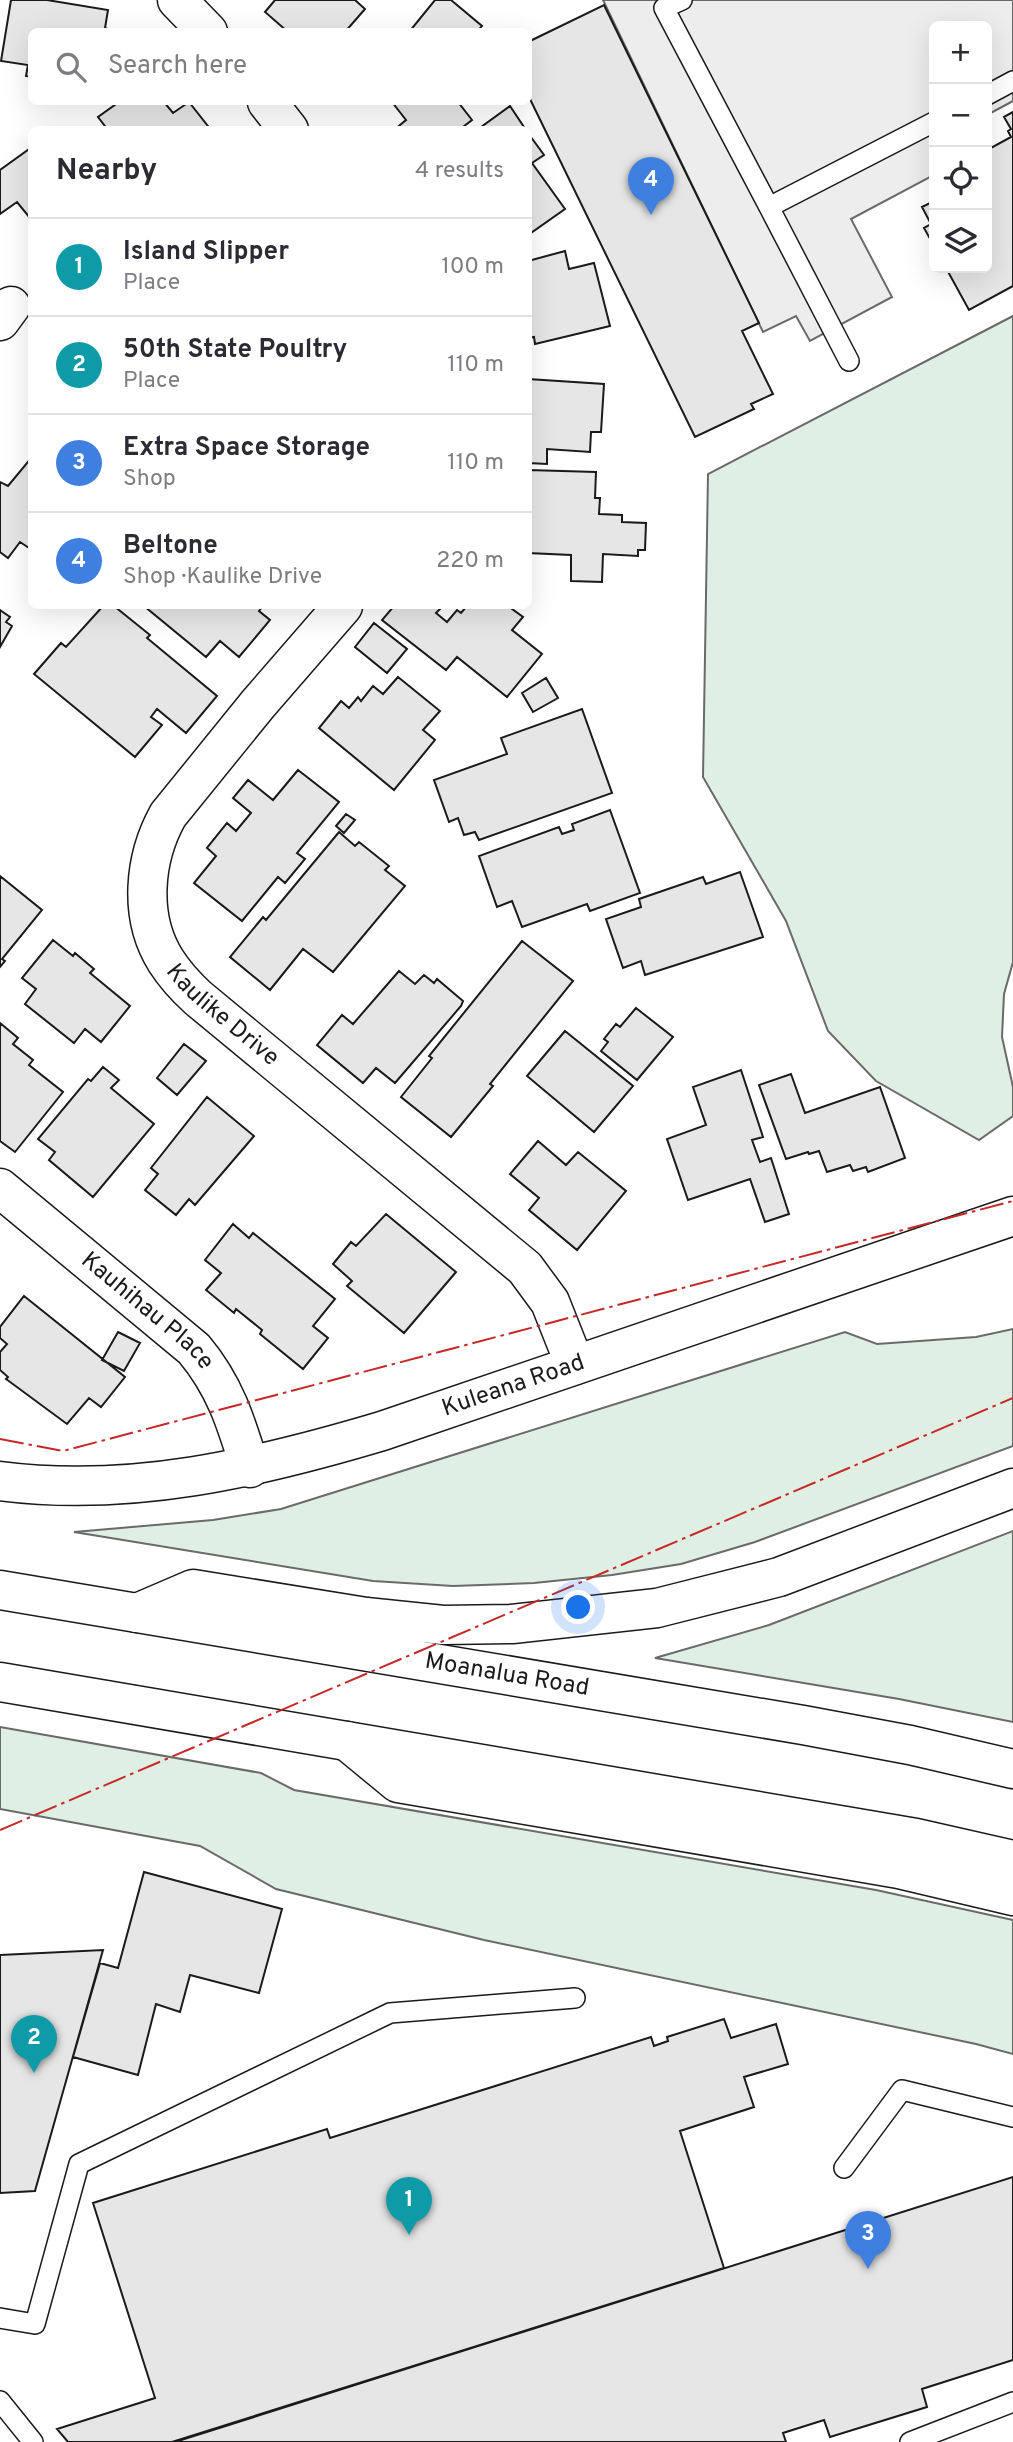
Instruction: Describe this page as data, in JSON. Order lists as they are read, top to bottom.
{
  "streets": {
    "main road": [
      "Kaulike Drive",
      "Kauhihau Place",
      "Kuleana Road",
      "Moanalua Road"
    ]
  },
  "crossings": [
    ["Kaulike Drive", "Kuleana Road"],
    ["Kauhihau Place", "Kuleana Road"]
  ],
  "page": {
    "map_buttons": ["+", "−"],
    "search": "Search here",
    "heading": ["Nearby", "4 results"],
    "pins": [
      "4",
      "2",
      "1",
      "3"
    ],
    "list": [
      {
        "mark": "1",
        "name": "Island Slipper",
        "note": "Place",
        "value": "100 m"
      },
      {
        "mark": "2",
        "name": "50th State Poultry",
        "note": "Place",
        "value": "110 m"
      },
      {
        "mark": "3",
        "name": "Extra Space Storage",
        "note": "Shop",
        "value": "110 m"
      },
      {
        "mark": "4",
        "name": "Beltone",
        "note": "Shop · Kaulike Drive",
        "value": "220 m"
      }
    ]
  }
}
